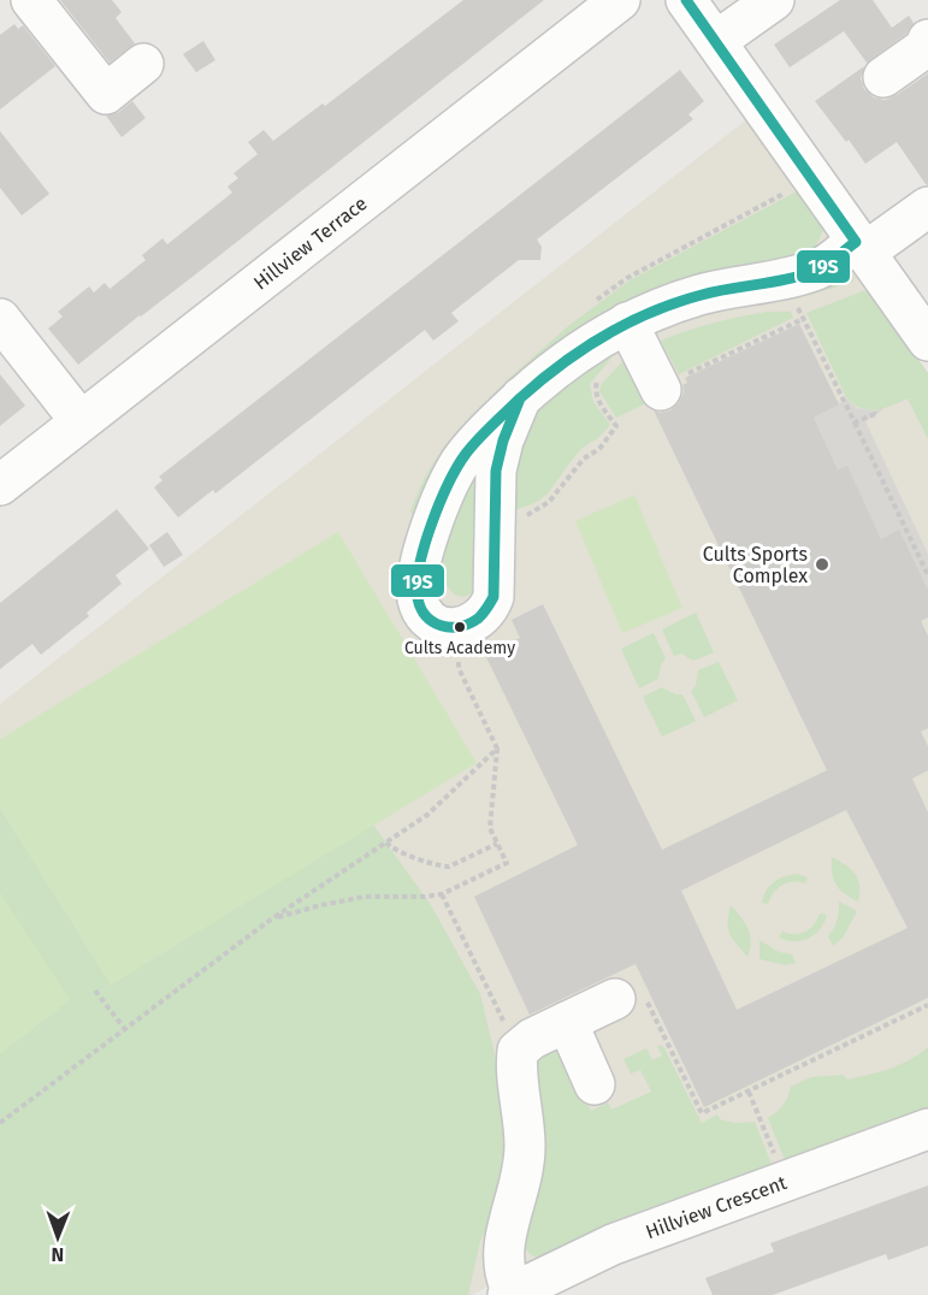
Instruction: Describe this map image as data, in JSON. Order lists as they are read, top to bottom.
{
  "streets": {
    "street": ["Hillview Terrace", "Hillview Crescent"]
  },
  "places": ["Cults Sports Complex", "Cults Academy"],
  "lines": ["transit line 19S"],
  "north": "bottom"
}
